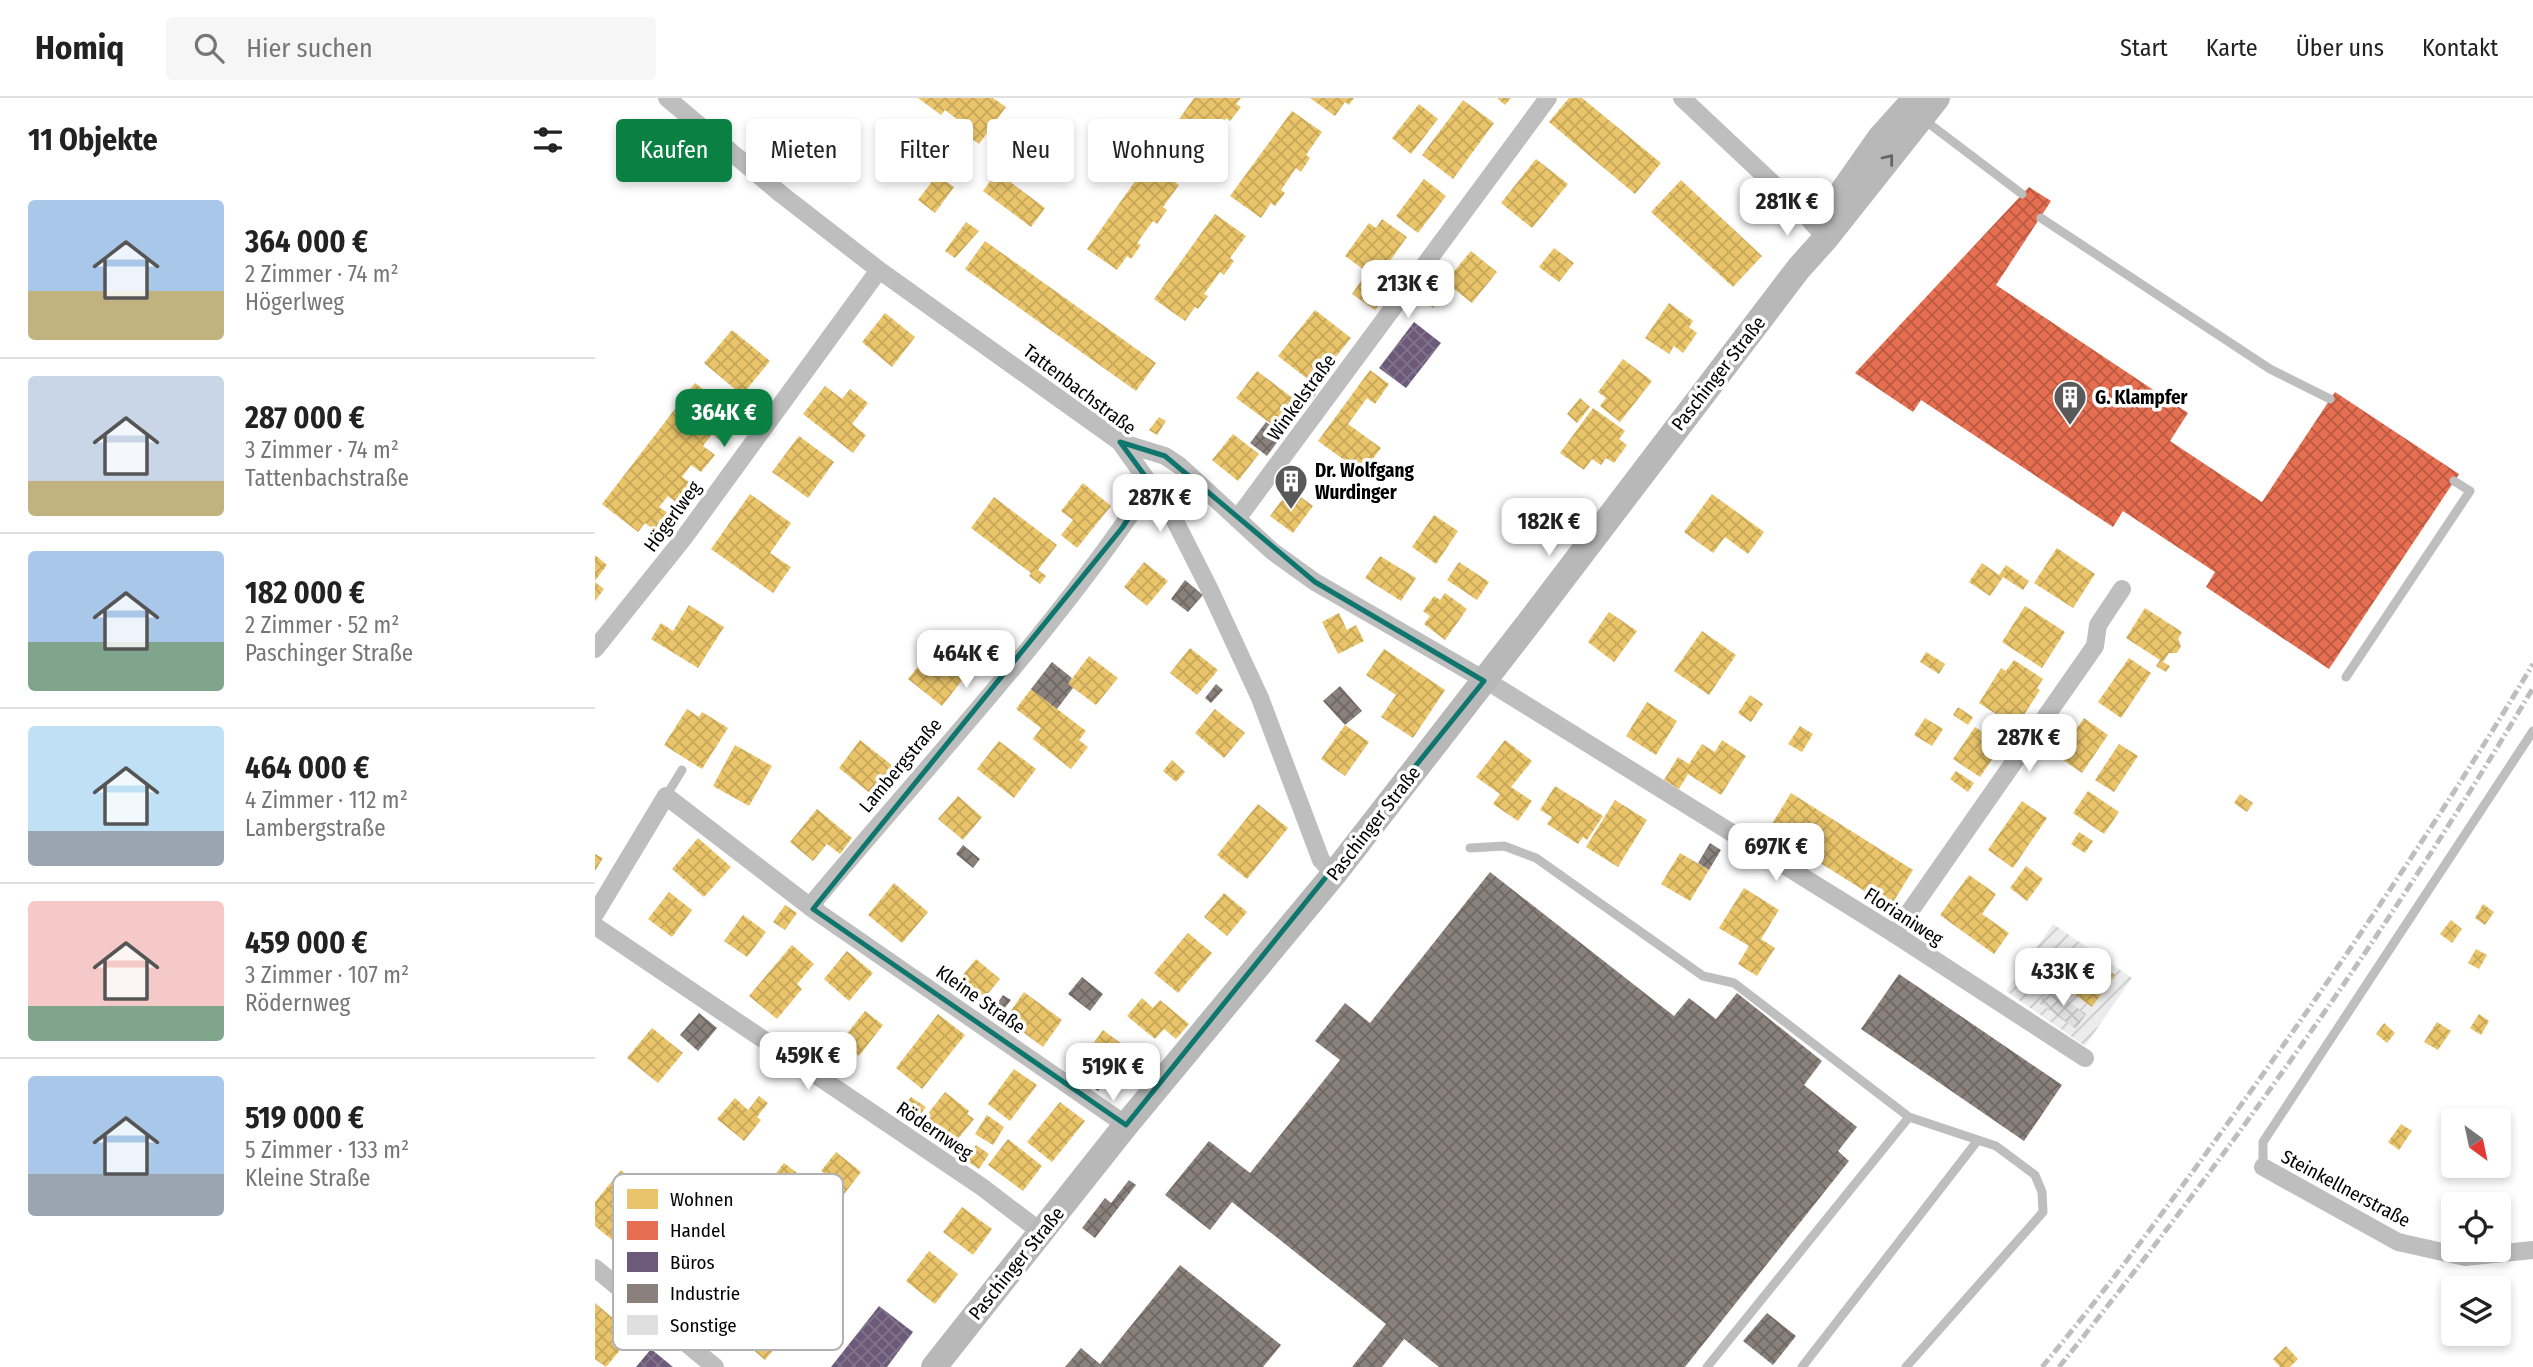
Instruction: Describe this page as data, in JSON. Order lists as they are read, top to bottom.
{
  "streets": {
    "street": [
      "Paschinger Straße",
      "Tattenbachstraße",
      "Winkelstraße",
      "Högerlweg",
      "Lambergstraße",
      "Florianiweg",
      "Kleine Straße",
      "Rödernweg",
      "Steinkellnerstraße"
    ]
  },
  "crossings": [
    ["Paschinger Straße", "Tattenbachstraße"],
    ["Paschinger Straße", "Florianiweg"],
    ["Paschinger Straße", "Kleine Straße"],
    ["Paschinger Straße", "Rödernweg"],
    ["Tattenbachstraße", "Högerlweg"],
    ["Tattenbachstraße", "Lambergstraße"],
    ["Lambergstraße", "Kleine Straße"]
  ],
  "places": {
    "building": ["G. Klampfer", "Dr. Wolfgang Wurdinger"]
  },
  "legend": [
    "Wohnen",
    "Handel",
    "Büros",
    "Industrie",
    "Sonstige"
  ],
  "north": "bottom right",
  "page": {
    "header": "Homiq",
    "search": "Hier suchen",
    "nav": [
      "Start",
      "Karte",
      "Über uns",
      "Kontakt"
    ],
    "heading": "11 Objekte",
    "chip": [
      "Kaufen",
      "Mieten",
      "Filter",
      "Neu",
      "Wohnung"
    ],
    "price": [
      "281K €",
      "213K €",
      "364K €",
      "287K €",
      "182K €",
      "464K €",
      "287K €",
      "697K €",
      "433K €",
      "459K €",
      "519K €"
    ],
    "list": [
      {
        "name": "364 000 €",
        "note": "2 Zimmer · 74 m² · Högerlweg"
      },
      {
        "name": "287 000 €",
        "note": "3 Zimmer · 74 m² · Tattenbachstraße"
      },
      {
        "name": "182 000 €",
        "note": "2 Zimmer · 52 m² · Paschinger Straße"
      },
      {
        "name": "464 000 €",
        "note": "4 Zimmer · 112 m² · Lambergstraße"
      },
      {
        "name": "459 000 €",
        "note": "3 Zimmer · 107 m² · Rödernweg"
      },
      {
        "name": "519 000 €",
        "note": "5 Zimmer · 133 m² · Kleine Straße"
      }
    ]
  }
}
